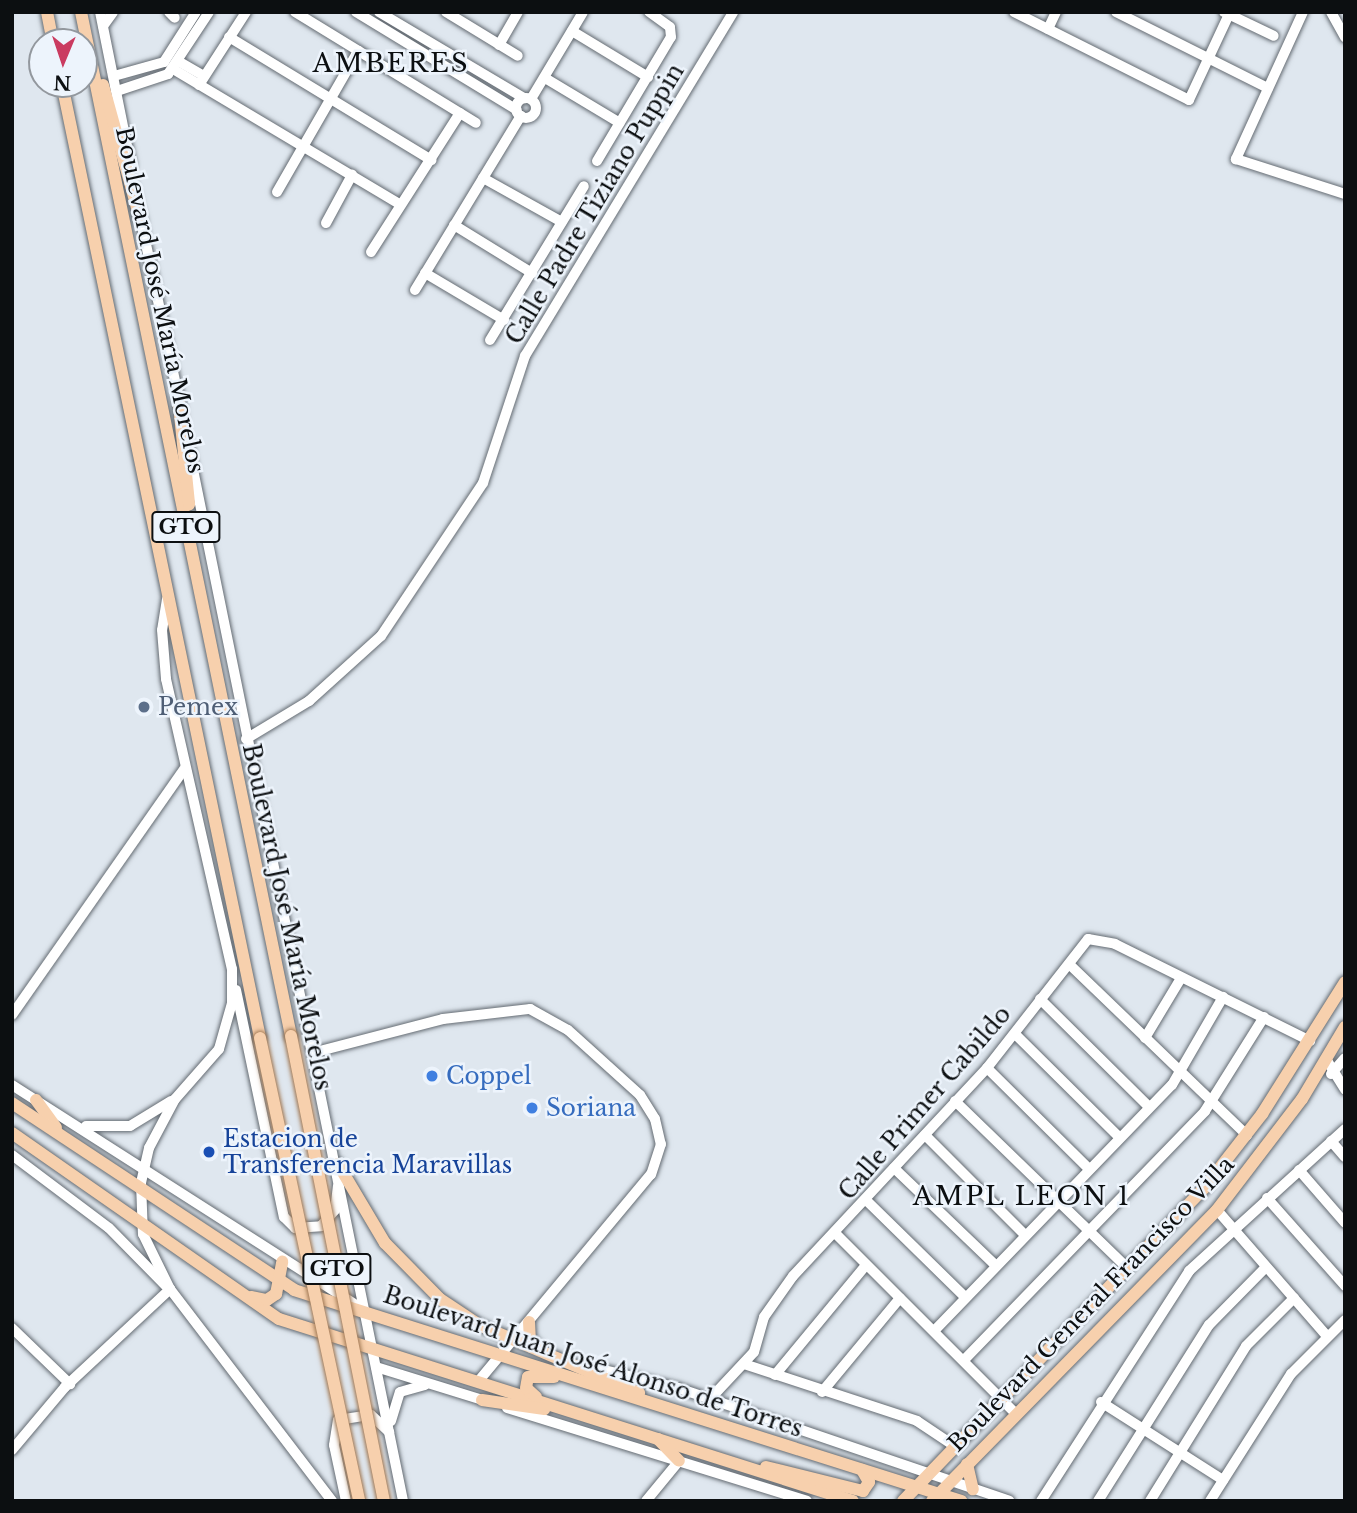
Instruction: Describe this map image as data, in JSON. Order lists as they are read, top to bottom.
{
  "streets": {
    "main road": [
      "Boulevard José María Morelos",
      "GTO",
      "Boulevard General Francisco Villa",
      "Boulevard Juan José Alonso de Torres"
    ],
    "street": ["Calle Padre Tiziano Puppin", "Calle Primer Cabildo"]
  },
  "crossings": [
    ["Boulevard General Francisco Villa", "Boulevard Juan José Alonso de Torres"]
  ],
  "districts": ["AMBERES", "AMPL LEON 1"],
  "places": [
    "Pemex",
    "Coppel",
    "Soriana",
    "Estacion de Transferencia Maravillas"
  ],
  "north": "bottom"
}
